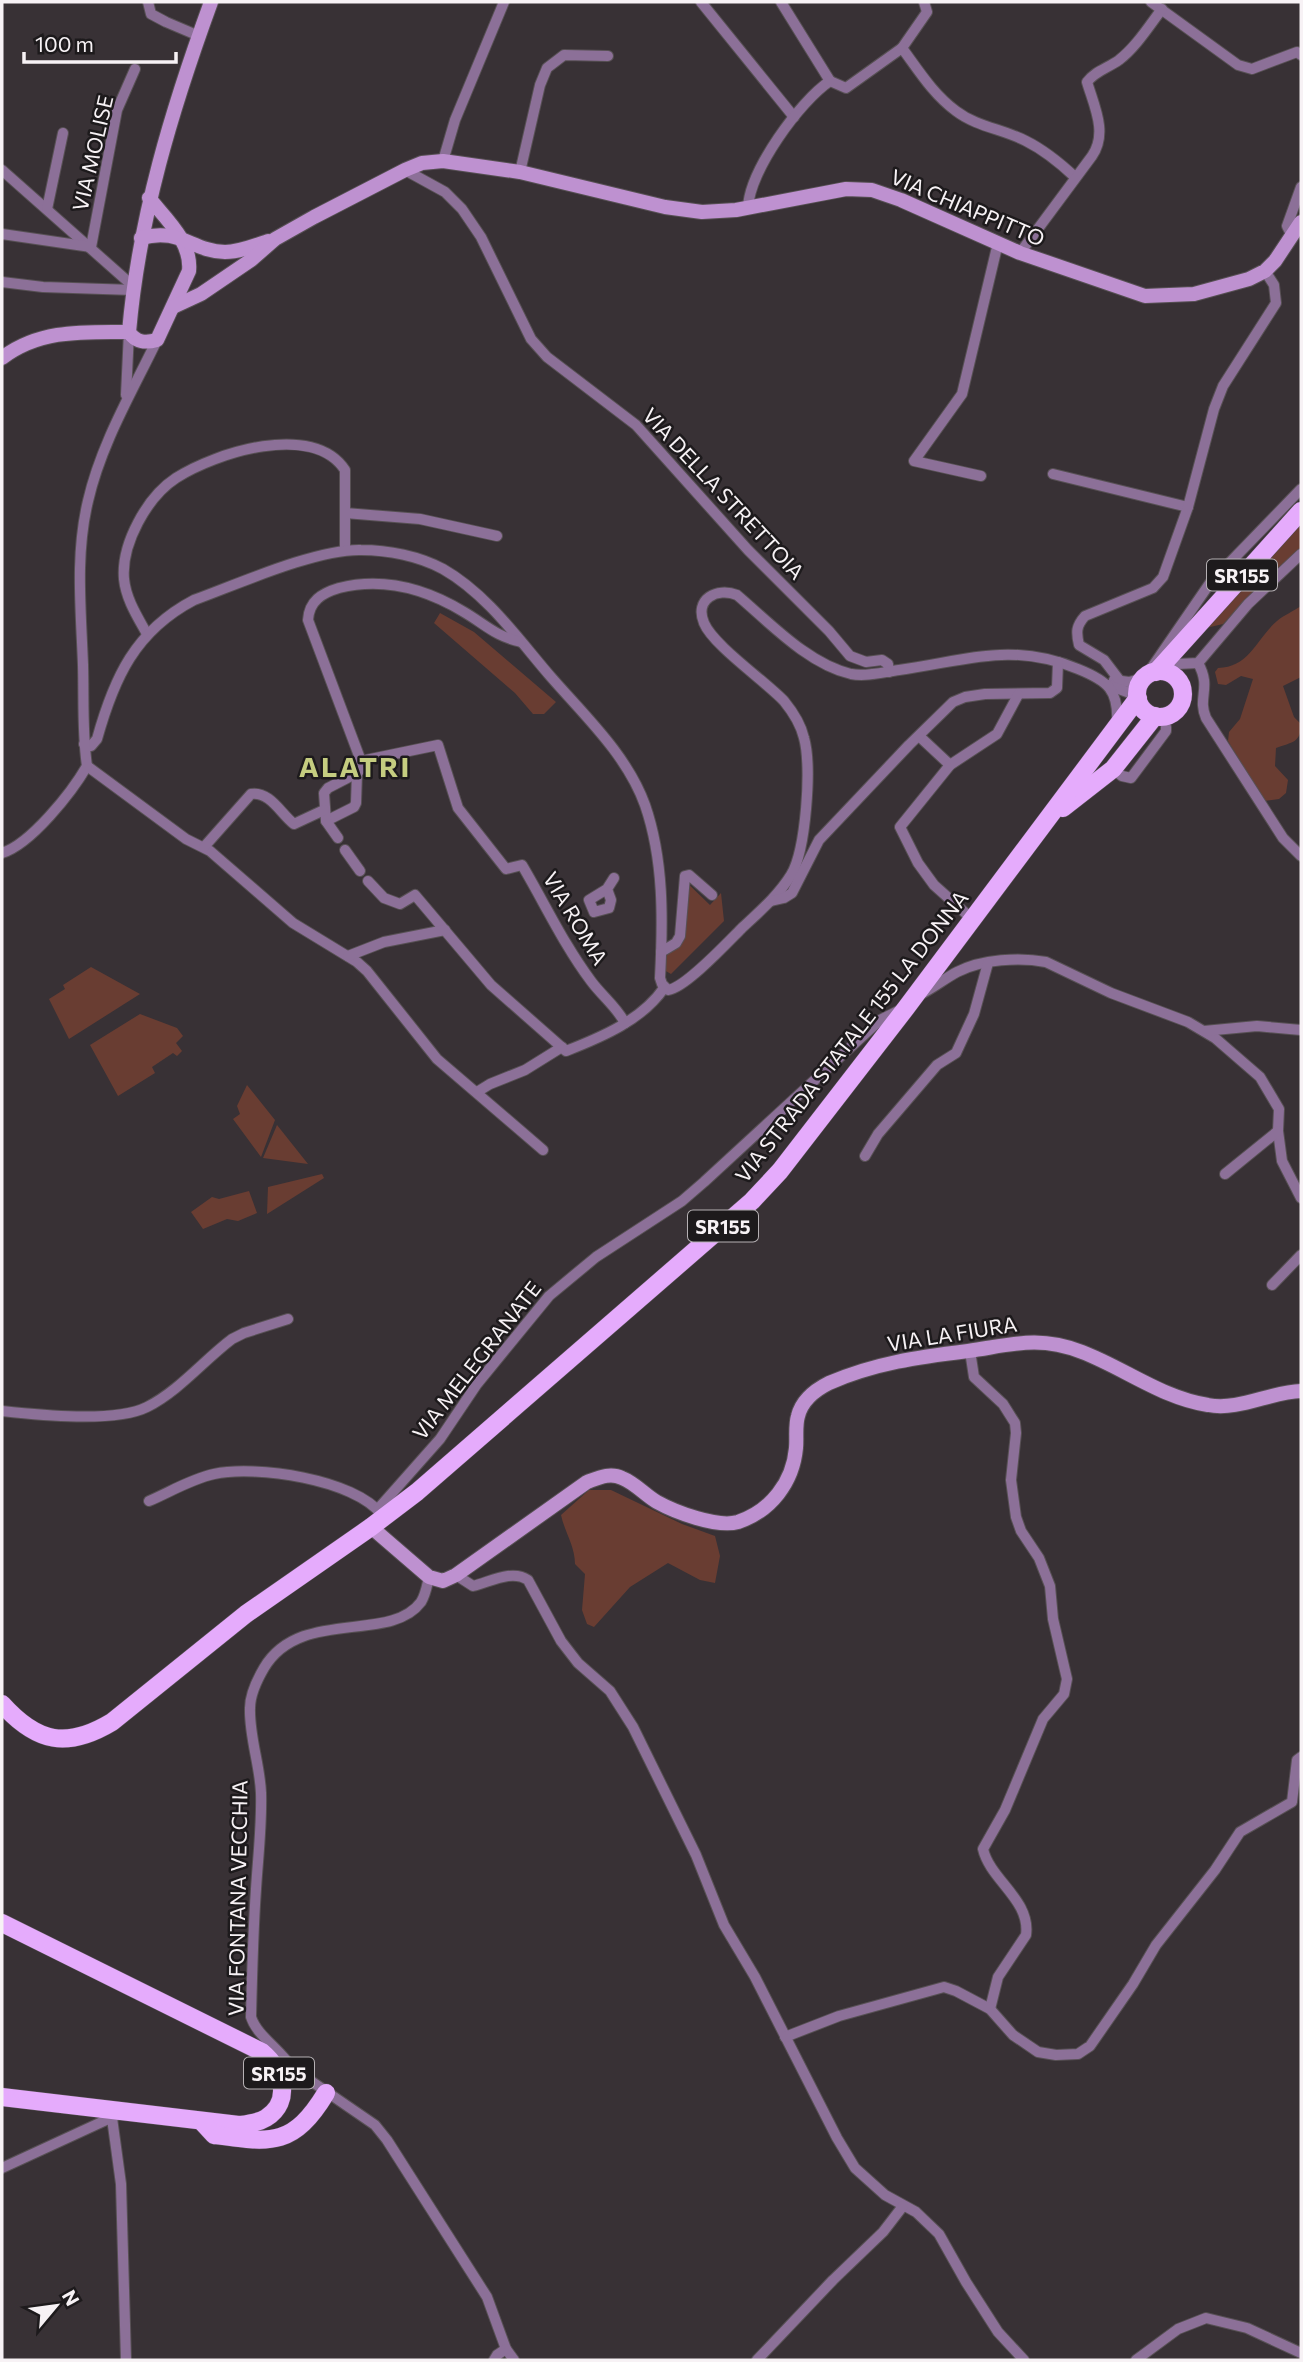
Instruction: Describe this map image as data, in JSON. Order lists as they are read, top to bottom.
{
  "streets": {
    "main road": [
      "VIA CHIAPPITTO",
      "SR155",
      "VIA STRADA STATALE 155 LA DONNA",
      "VIA LA FIURA"
    ],
    "street": [
      "VIA MOLISE",
      "VIA DELLA STRETTOIA",
      "VIA ROMA",
      "VIA MELEGRANATE",
      "VIA FONTANA VECCHIA"
    ]
  },
  "crossings": [
    ["VIA CHIAPPITTO", "VIA DELLA STRETTOIA"],
    ["SR155", "VIA FONTANA VECCHIA"],
    ["VIA STRADA STATALE 155 LA DONNA", "VIA MELEGRANATE"]
  ],
  "districts": ["ALATRI"],
  "scale_bar": "100 m",
  "north": "top right"
}
